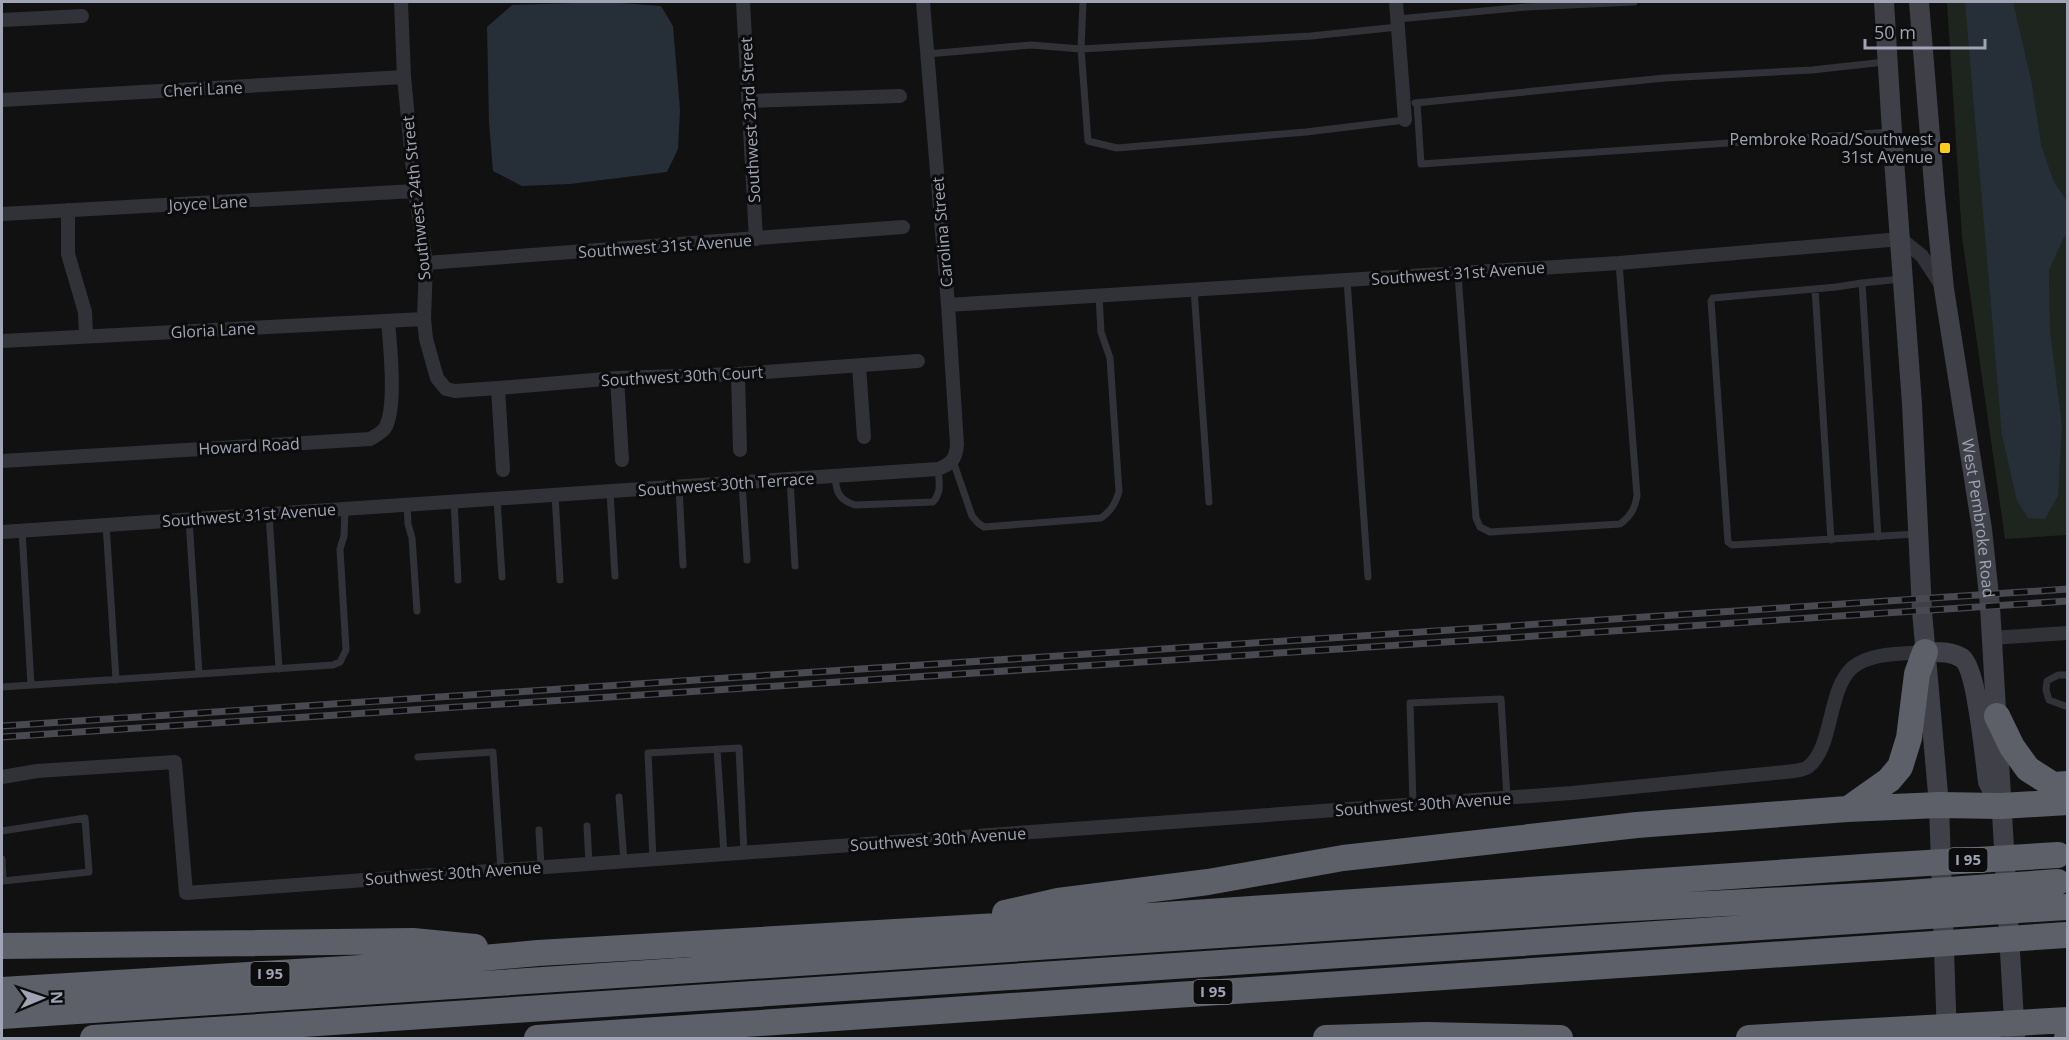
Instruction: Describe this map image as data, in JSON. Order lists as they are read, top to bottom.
{
  "streets": {
    "highway": ["I 95"],
    "main road": ["West Pembroke Road"],
    "street": [
      "Cheri Lane",
      "Southwest 23rd Street",
      "Southwest 24th Street",
      "Joyce Lane",
      "Carolina Street",
      "Southwest 31st Avenue",
      "Gloria Lane",
      "Southwest 30th Court",
      "Howard Road",
      "Southwest 30th Terrace",
      "Southwest 30th Avenue"
    ]
  },
  "crossings": [
    ["Cheri Lane", "Southwest 24th Street"],
    ["Southwest 23rd Street", "Southwest 31st Avenue"],
    ["Southwest 24th Street", "Joyce Lane"],
    ["Southwest 24th Street", "Southwest 31st Avenue"],
    ["Southwest 24th Street", "Gloria Lane"],
    ["Southwest 24th Street", "Southwest 30th Court"],
    ["Carolina Street", "Southwest 31st Avenue"],
    ["Carolina Street", "Southwest 30th Terrace"],
    ["Southwest 31st Avenue", "Southwest 30th Terrace"],
    ["Gloria Lane", "Howard Road"]
  ],
  "places": {
    "transit": ["Pembroke Road/Southwest 31st Avenue"]
  },
  "scale_bar": "50 m",
  "north": "right"
}
